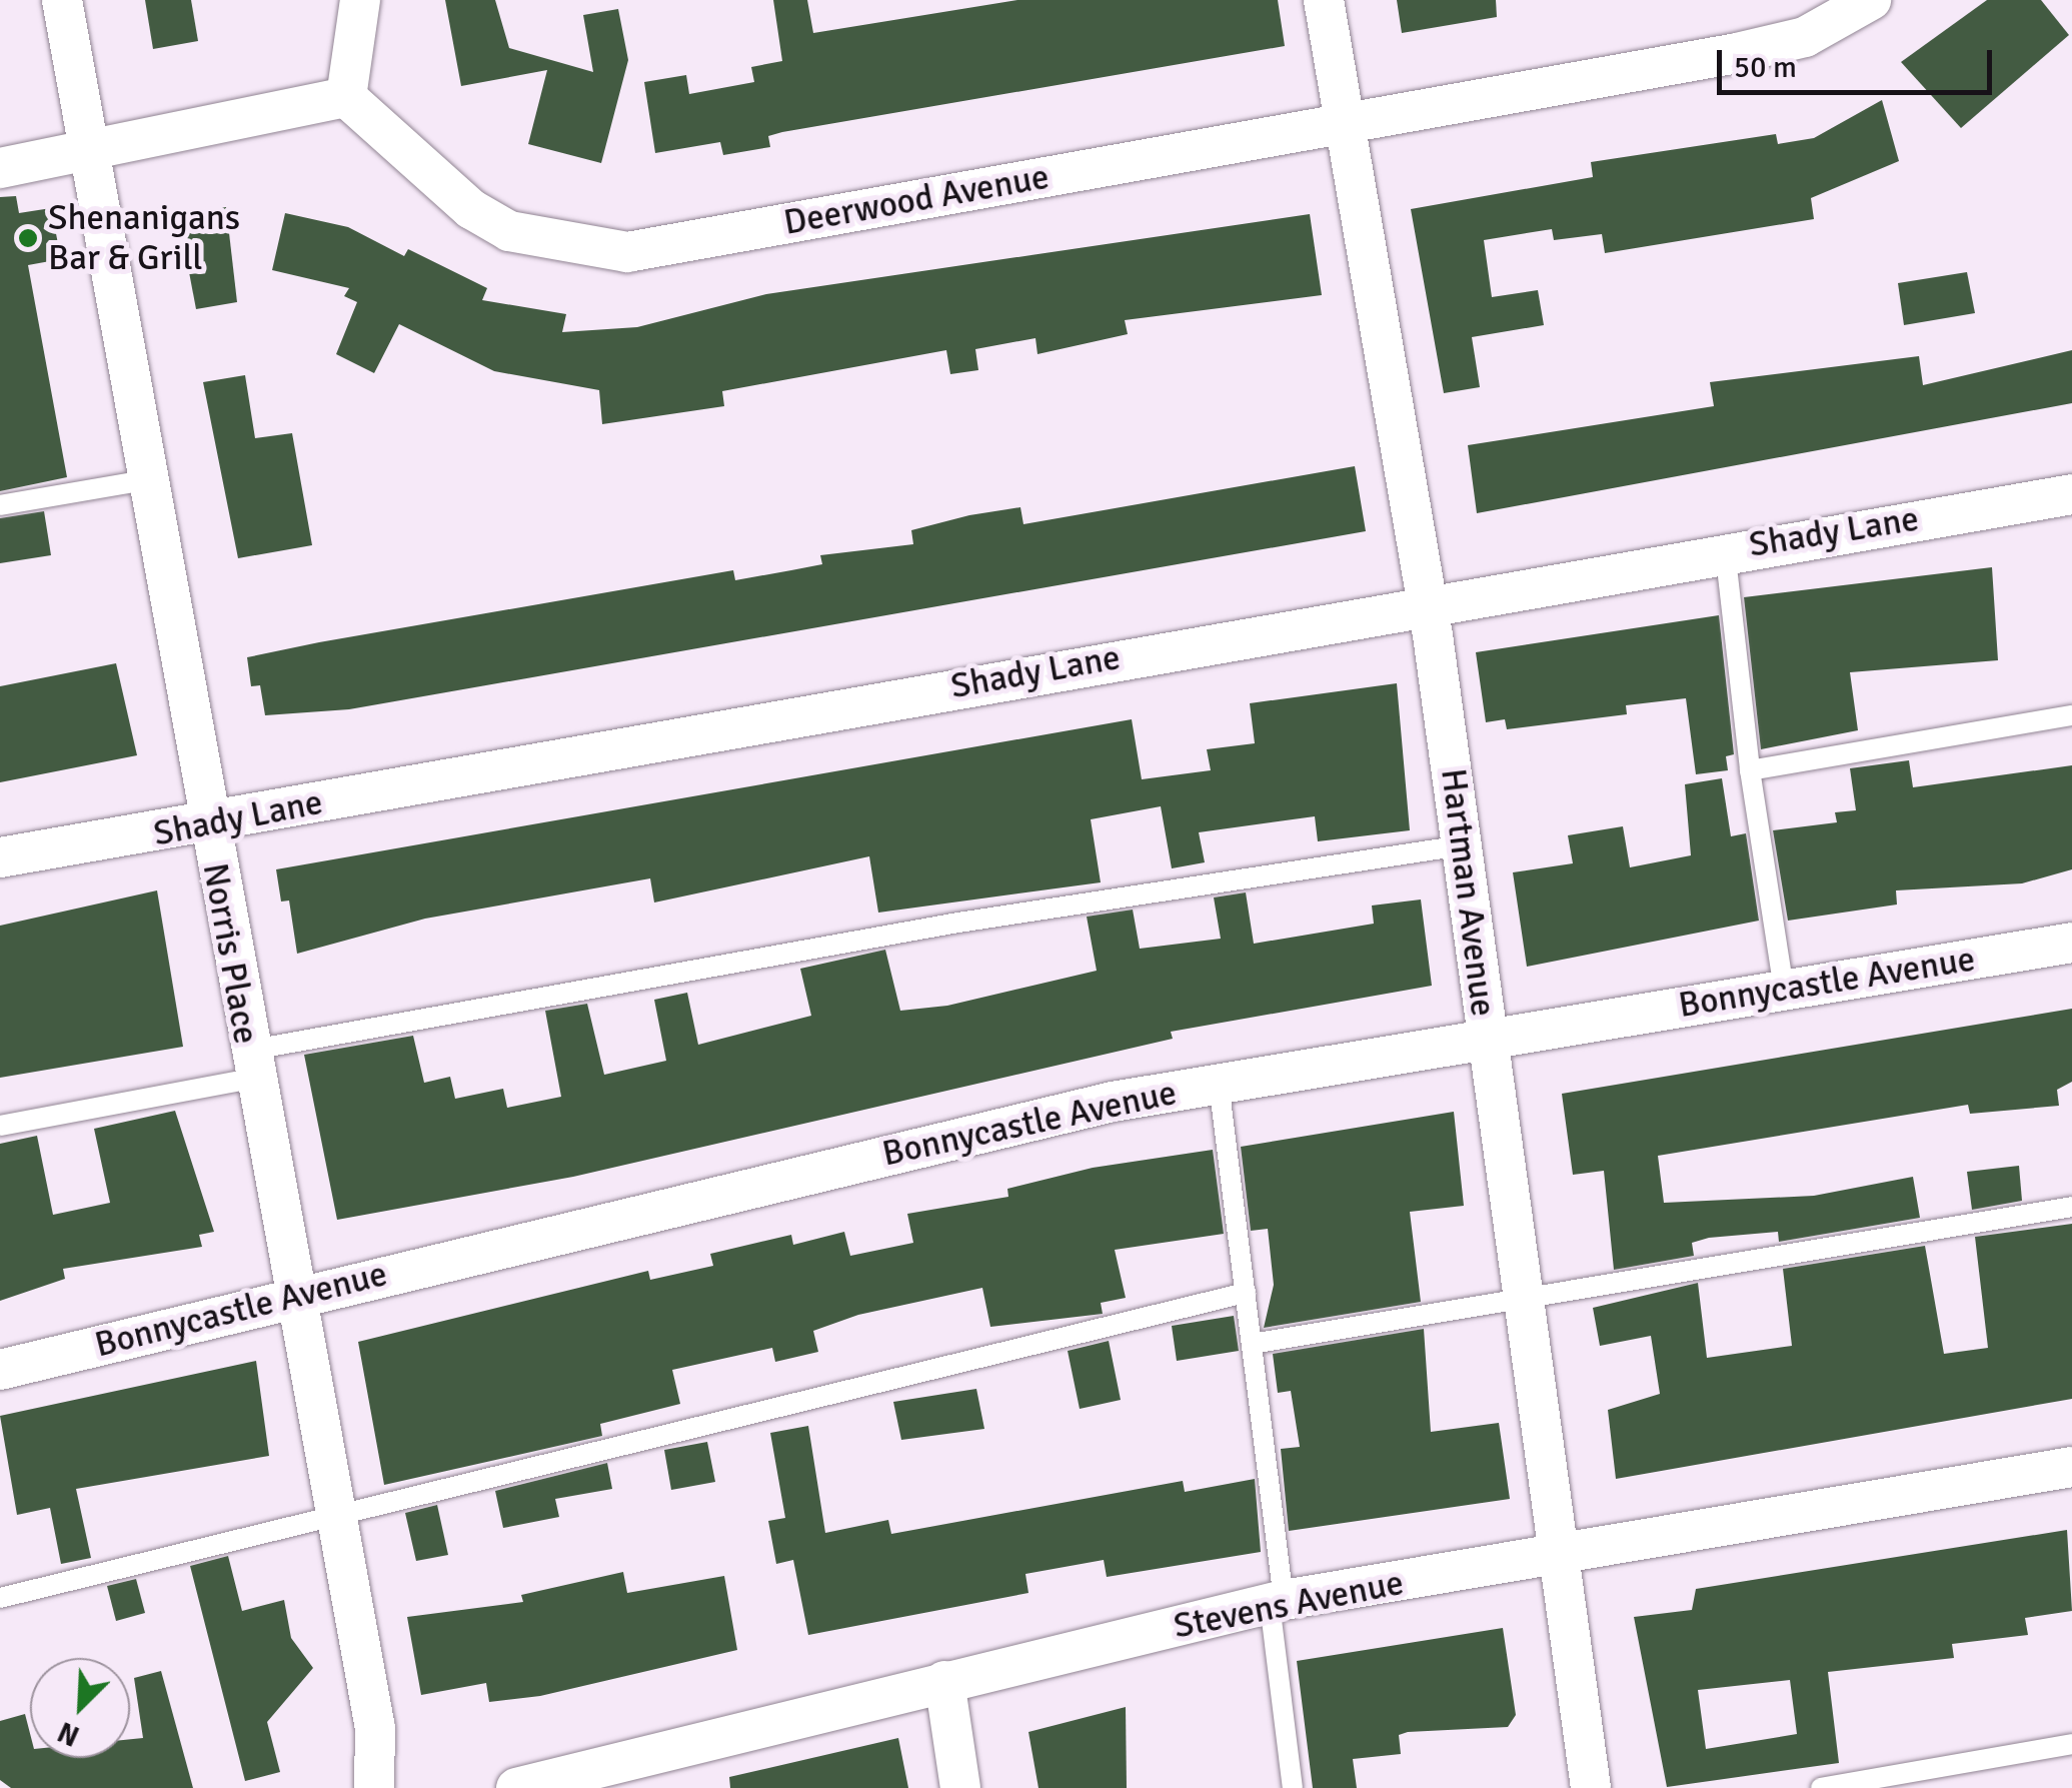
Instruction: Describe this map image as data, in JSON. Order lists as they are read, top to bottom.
{
  "streets": {
    "street": [
      "Deerwood Avenue",
      "Shady Lane",
      "Hartman Avenue",
      "Norris Place",
      "Bonnycastle Avenue",
      "Stevens Avenue"
    ]
  },
  "crossings": [
    ["Deerwood Avenue", "Hartman Avenue"],
    ["Shady Lane", "Hartman Avenue"],
    ["Shady Lane", "Norris Place"],
    ["Hartman Avenue", "Bonnycastle Avenue"],
    ["Hartman Avenue", "Stevens Avenue"],
    ["Norris Place", "Bonnycastle Avenue"]
  ],
  "places": ["Shenanigans Bar & Grill"],
  "scale_bar": "50 m",
  "north": "bottom left"
}
